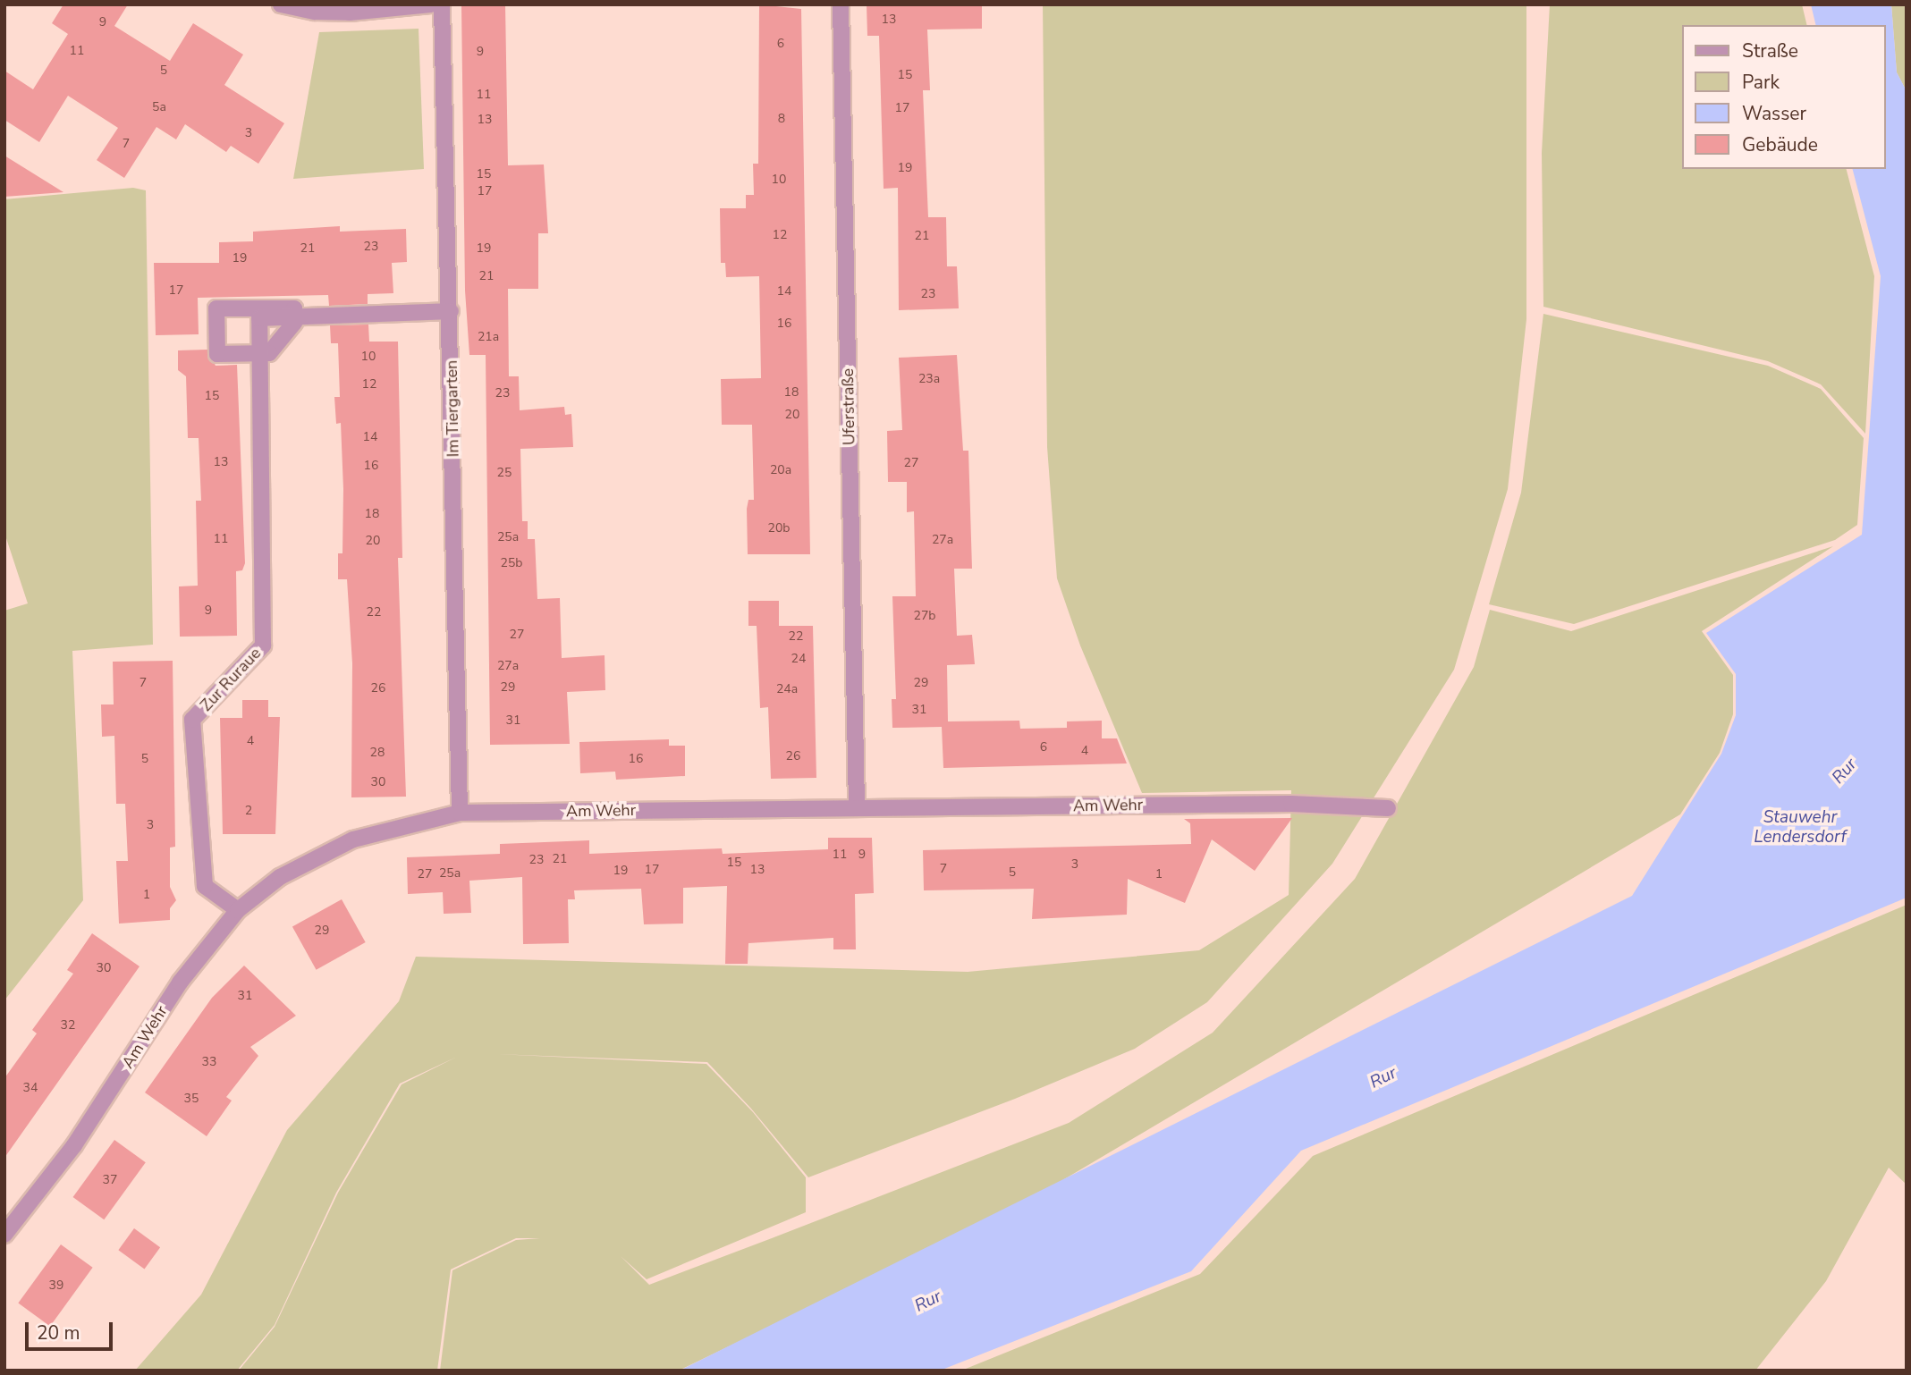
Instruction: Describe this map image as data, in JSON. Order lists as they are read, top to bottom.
{
  "streets": {
    "street": [
      "Uferstraße",
      "Im Tiergarten",
      "Zur Ruraue",
      "Am Wehr"
    ]
  },
  "crossings": [
    ["Uferstraße", "Am Wehr"],
    ["Im Tiergarten", "Zur Ruraue"],
    ["Im Tiergarten", "Am Wehr"],
    ["Zur Ruraue", "Am Wehr"]
  ],
  "water": ["Rur", "Stauwehr Lendersdorf"],
  "house_numbers": [
    "13",
    "9",
    "6",
    "11",
    "9",
    "5",
    "15",
    "11",
    "5a",
    "17",
    "8",
    "13",
    "3",
    "7",
    "19",
    "15",
    "10",
    "17",
    "12",
    "21",
    "23",
    "21",
    "19",
    "19",
    "21",
    "17",
    "14",
    "23",
    "16",
    "21a",
    "10",
    "23a",
    "12",
    "18",
    "23",
    "15",
    "20",
    "14",
    "13",
    "27",
    "16",
    "20a",
    "25",
    "18",
    "20b",
    "25a",
    "11",
    "27a",
    "20",
    "25b",
    "9",
    "22",
    "27b",
    "27",
    "22",
    "24",
    "27a",
    "7",
    "29",
    "29",
    "26",
    "24a",
    "31",
    "31",
    "4",
    "6",
    "4",
    "28",
    "26",
    "5",
    "16",
    "30",
    "2",
    "3",
    "11",
    "9",
    "21",
    "23",
    "15",
    "3",
    "7",
    "17",
    "13",
    "19",
    "5",
    "25a",
    "27",
    "1",
    "1",
    "29",
    "30",
    "31",
    "32",
    "33",
    "34",
    "35",
    "37",
    "39"
  ],
  "legend": [
    "Straße",
    "Park",
    "Wasser",
    "Gebäude"
  ],
  "scale_bar": "20 m"
}
